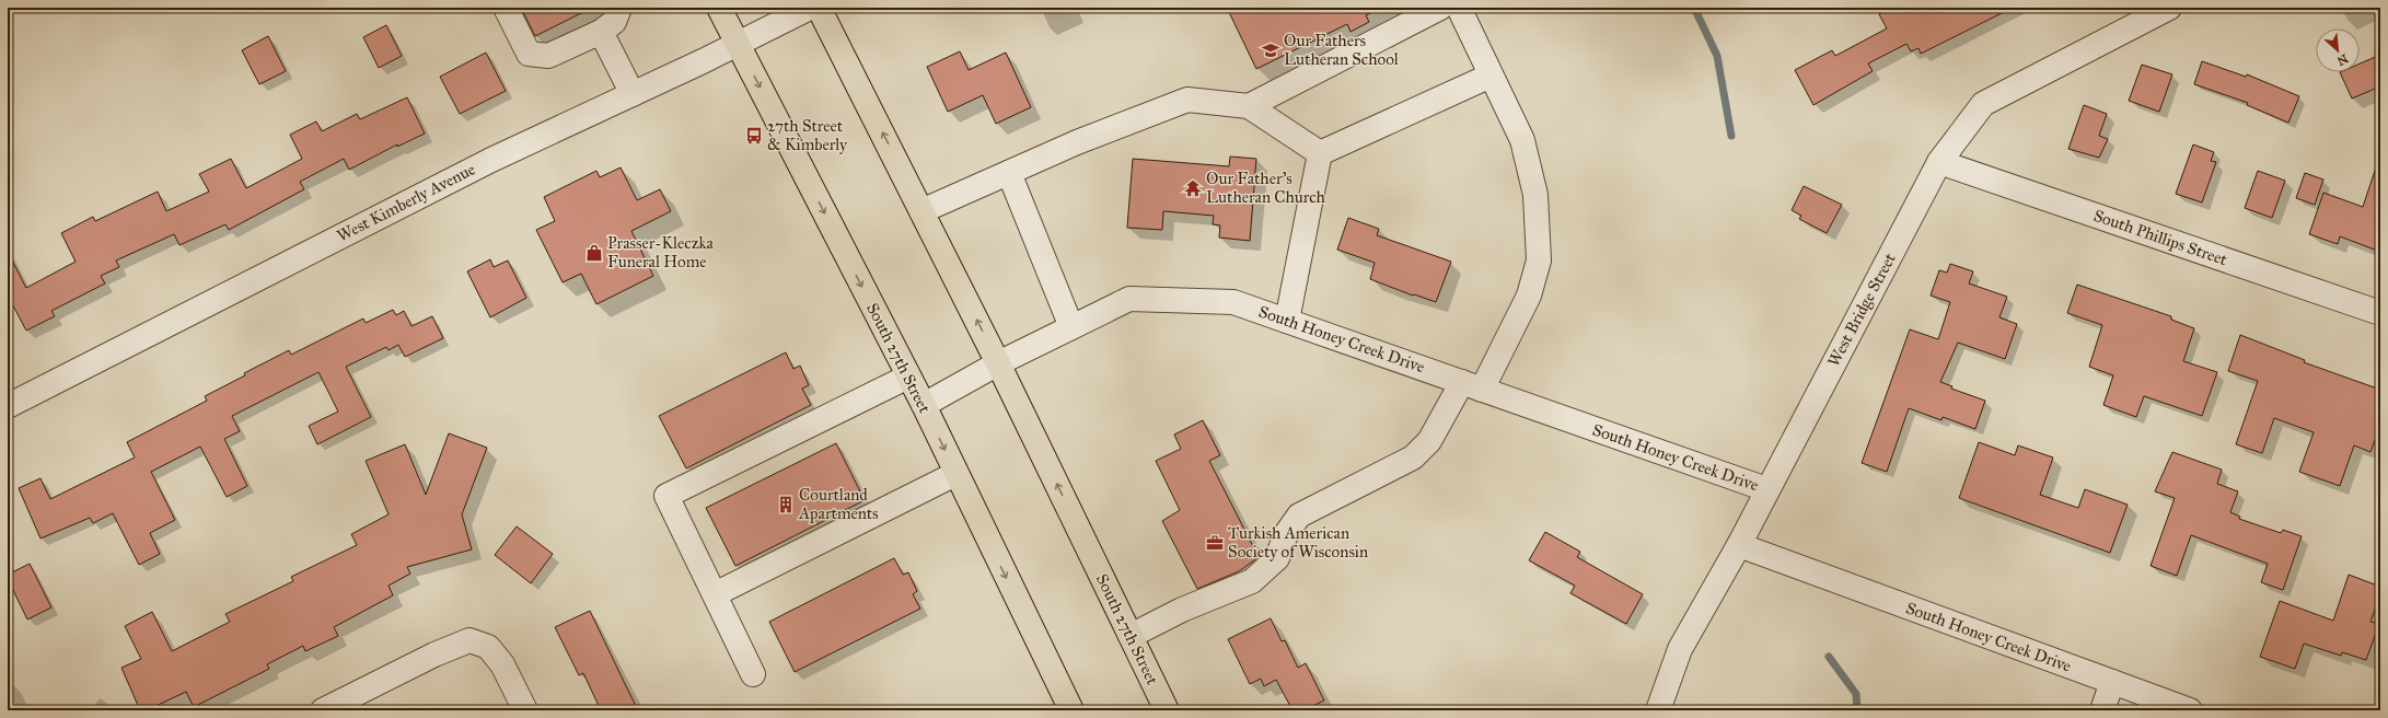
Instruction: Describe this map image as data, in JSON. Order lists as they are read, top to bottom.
{
  "streets": {
    "main road": ["South 27th Street"],
    "street": [
      "West Kimberly Avenue",
      "South Phillips Street",
      "West Bridge Street",
      "South Honey Creek Drive"
    ]
  },
  "crossings": [
    ["West Kimberly Avenue", "South 27th Street"],
    ["South Phillips Street", "West Bridge Street"],
    ["West Bridge Street", "South Honey Creek Drive"],
    ["South Honey Creek Drive", "South 27th Street"]
  ],
  "places": {
    "school or university": ["Our Fathers Lutheran School"],
    "bus stop": ["27th Street & Kimberly"],
    "temple": ["Our Father's Lutheran Church"],
    "shop": ["Prasser-Kleczka Funeral Home"],
    "building": ["Courtland Apartments"],
    "office": ["Turkish American Society of Wisconsin"]
  },
  "north": "bottom right"
}
